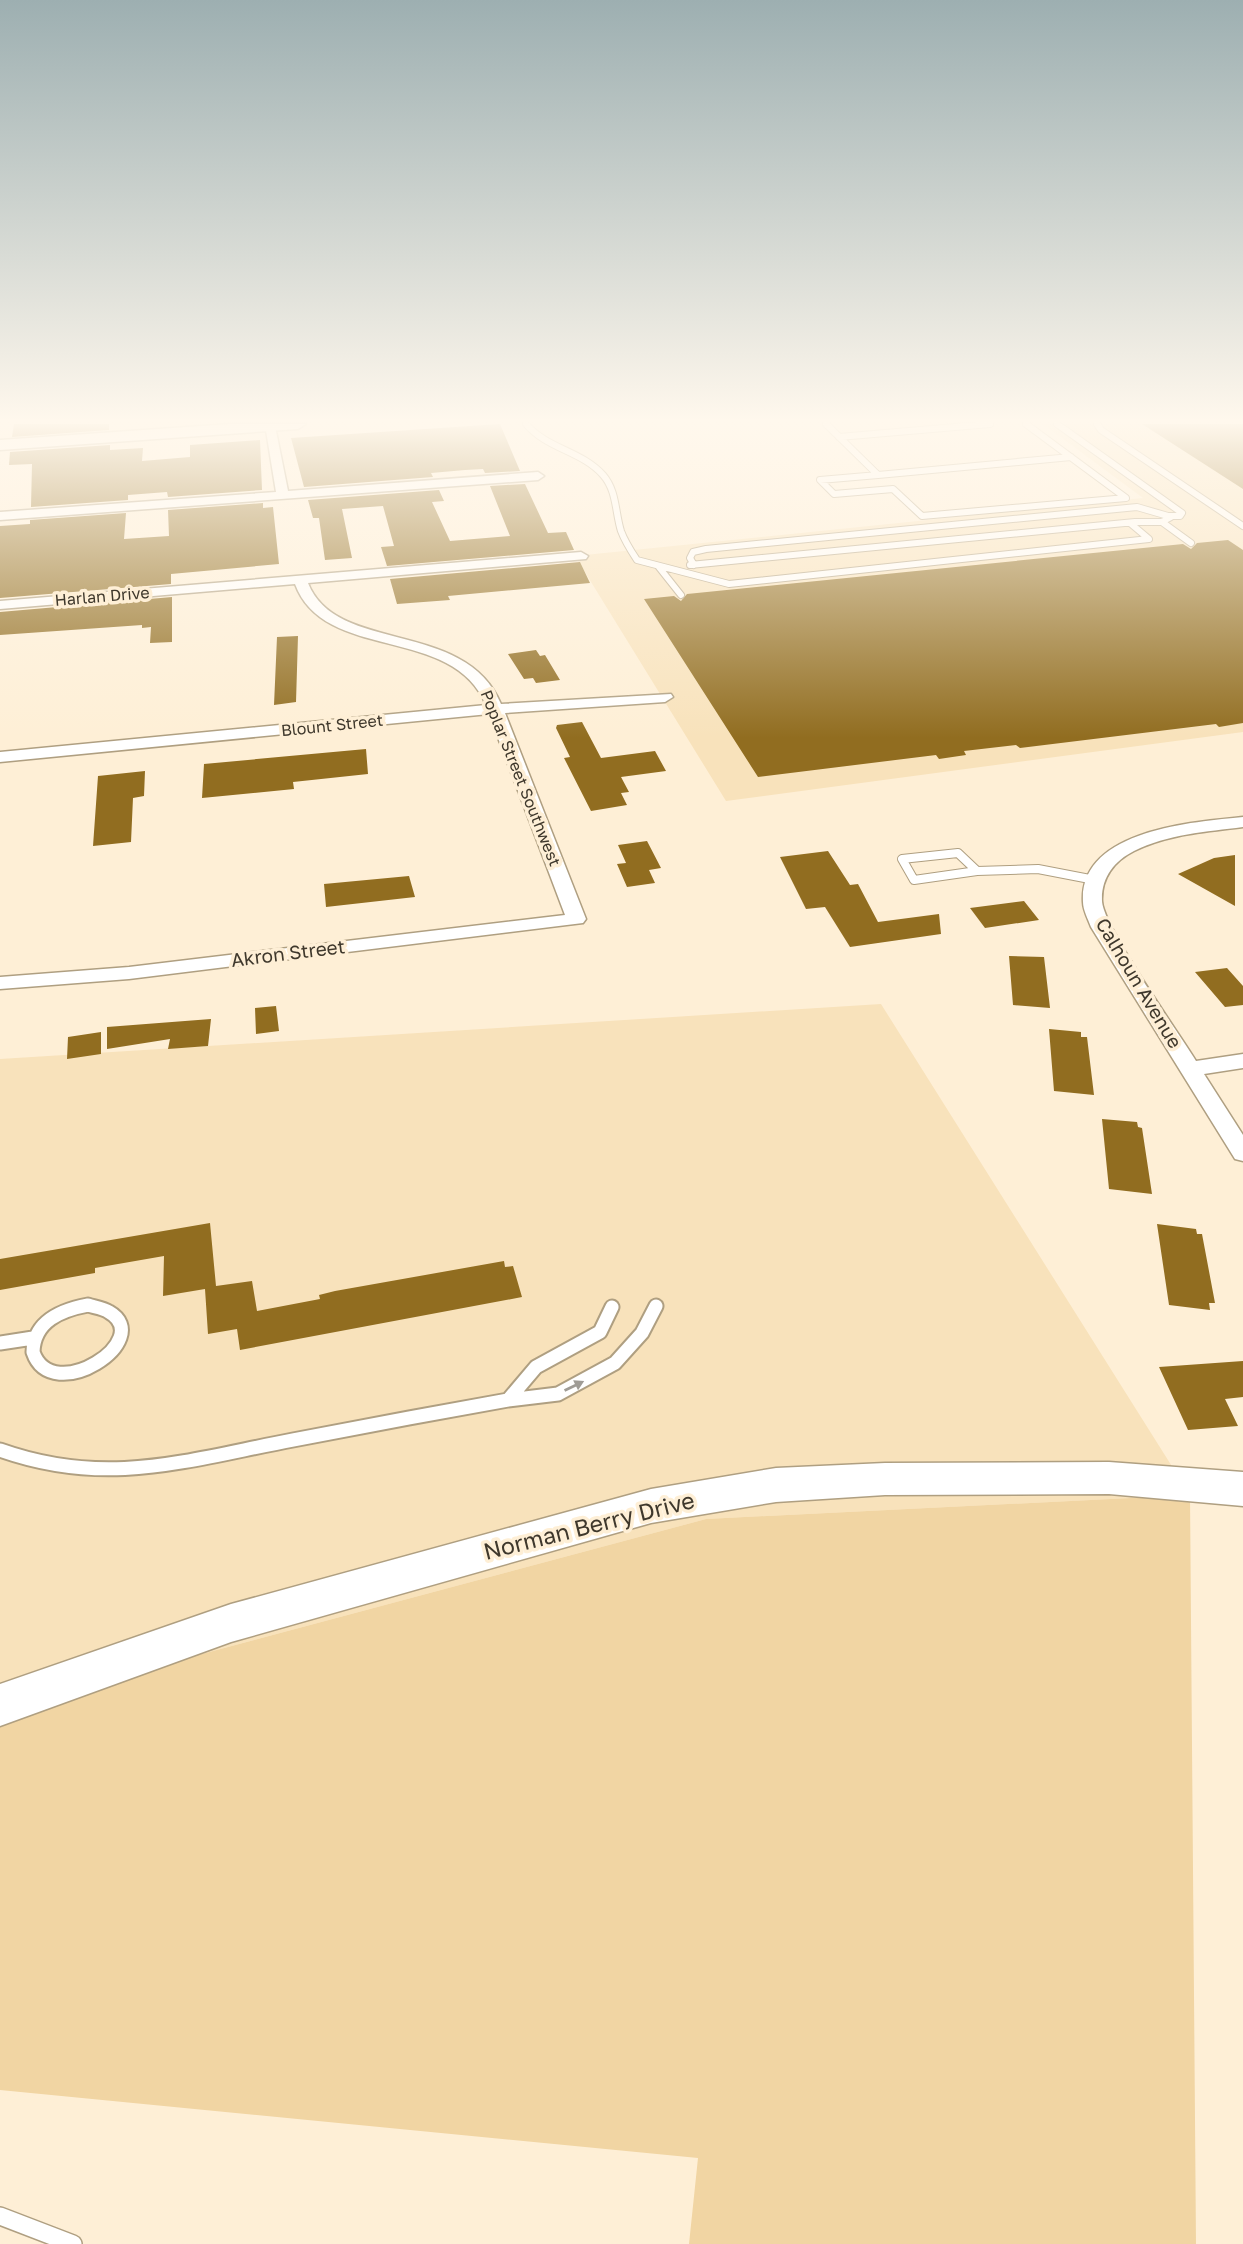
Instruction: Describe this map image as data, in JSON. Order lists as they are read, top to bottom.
{
  "streets": {
    "main road": ["Norman Berry Drive"],
    "street": [
      "Harlan Drive",
      "Blount Street",
      "Poplar Street Southwest",
      "Akron Street",
      "Calhoun Avenue"
    ]
  },
  "crossings": [
    ["Harlan Drive", "Poplar Street Southwest"],
    ["Blount Street", "Poplar Street Southwest"],
    ["Poplar Street Southwest", "Akron Street"]
  ]
}
